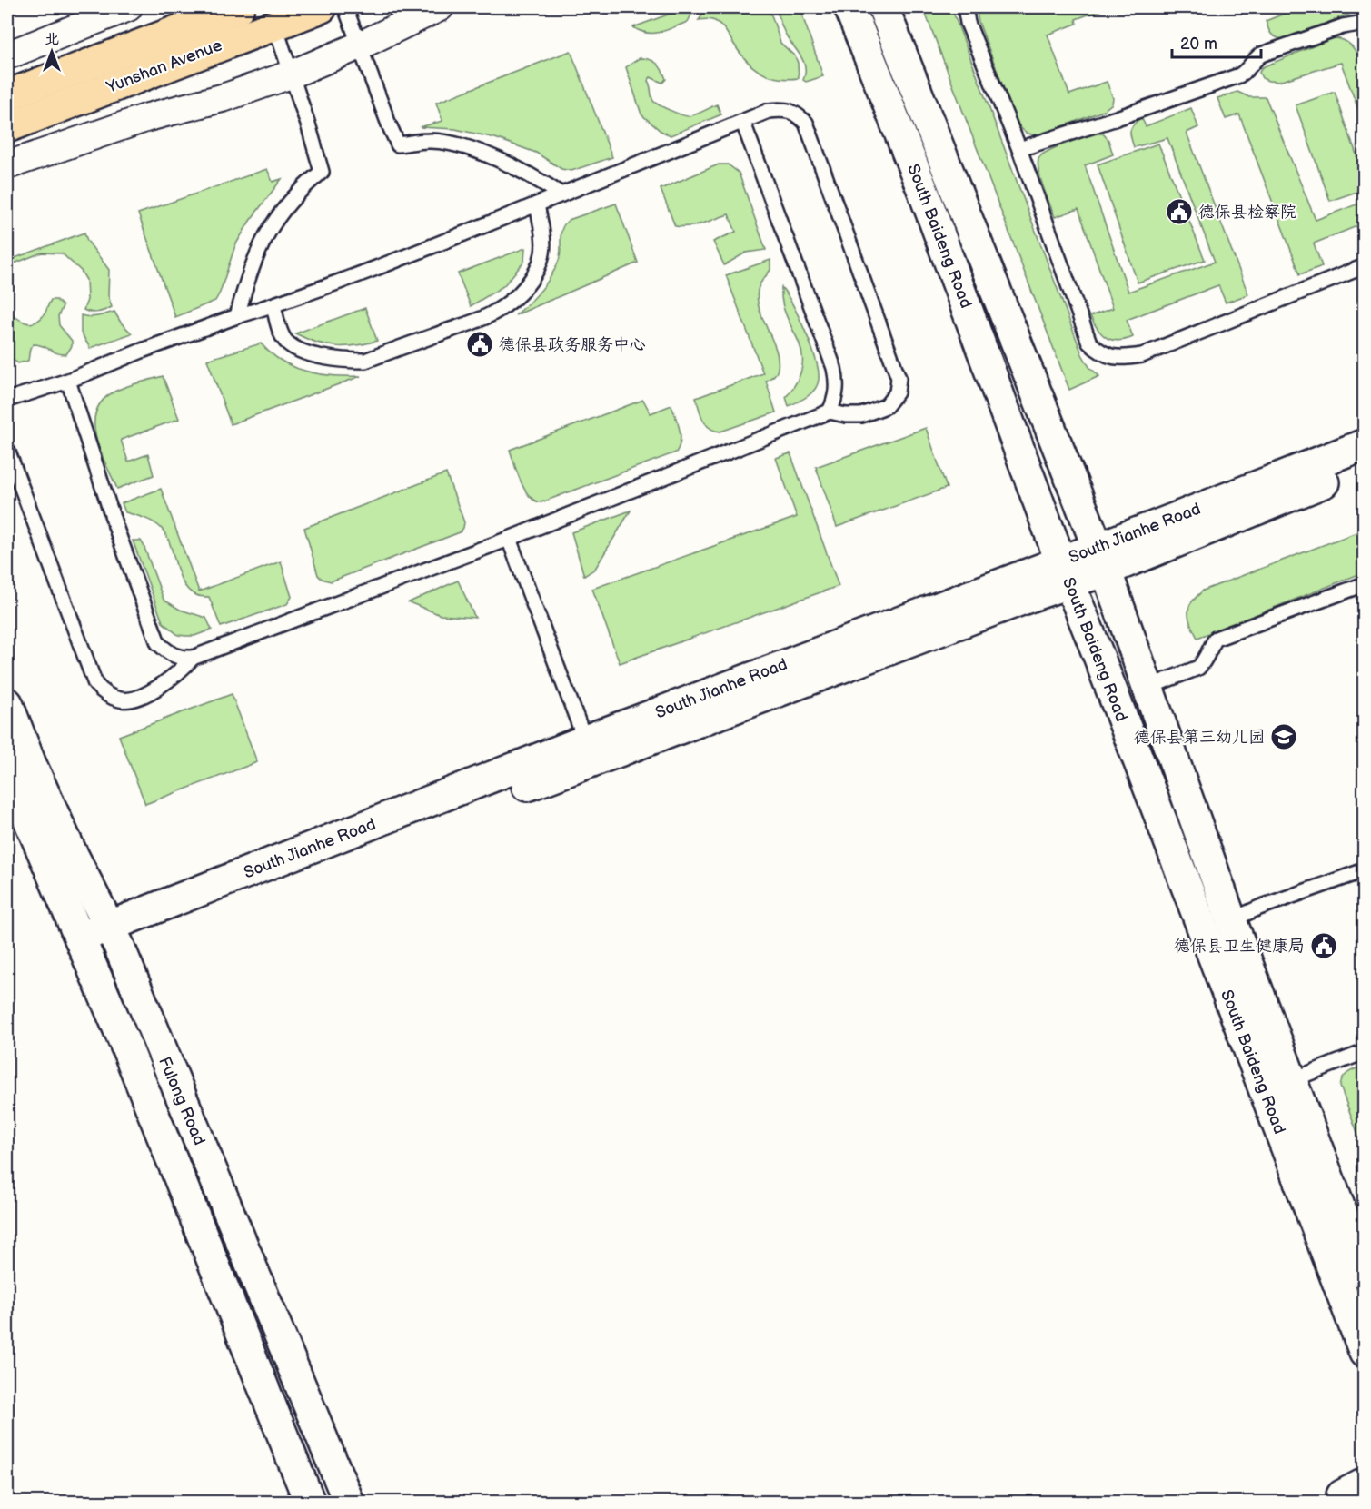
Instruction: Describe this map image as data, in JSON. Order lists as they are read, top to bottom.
{
  "streets": {
    "main road": ["Yunshan Avenue"],
    "street": ["South Baideng Road", "South Jianhe Road", "Fulong Road"]
  },
  "crossings": [
    ["South Baideng Road", "South Jianhe Road"],
    ["South Jianhe Road", "Fulong Road"]
  ],
  "places": {
    "public building": ["德保县检察院", "德保县政务服务中心", "德保县卫生健康局"],
    "school or university": ["德保县第三幼儿园"]
  },
  "scale_bar": "20 m",
  "north": "top"
}
